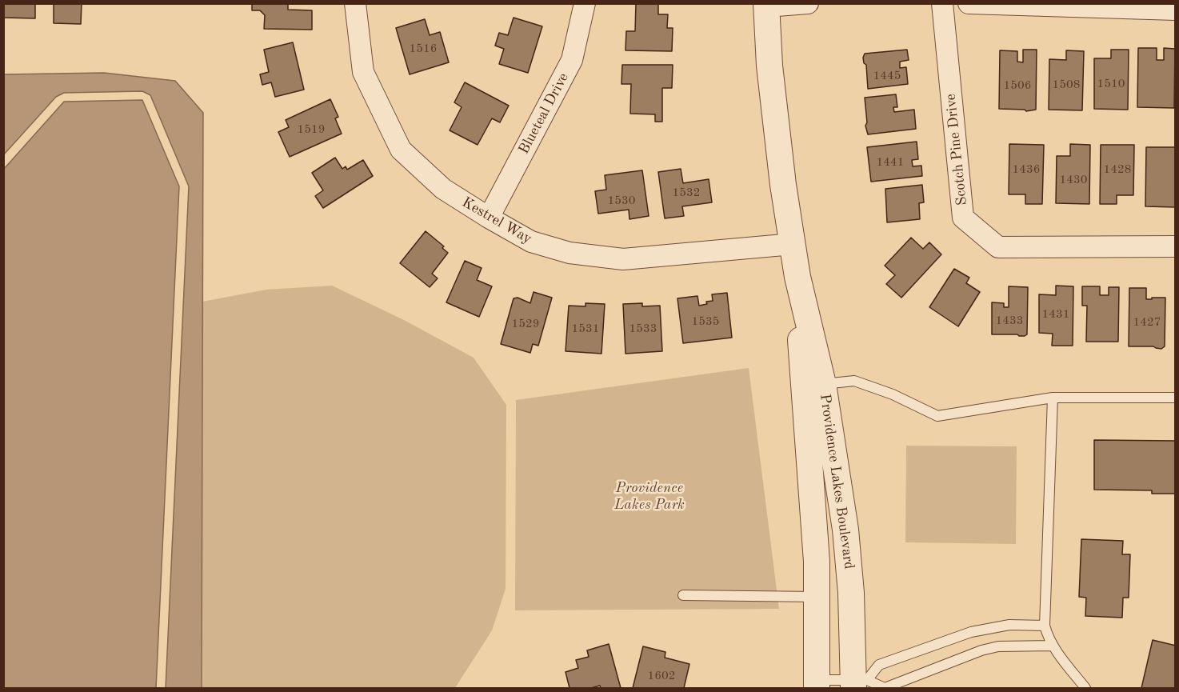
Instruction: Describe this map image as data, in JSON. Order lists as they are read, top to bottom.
{
  "streets": {
    "street": [
      "Blueteal Drive",
      "Scotch Pine Drive",
      "Kestrel Way",
      "Providence Lakes Boulevard"
    ]
  },
  "crossings": [
    ["Blueteal Drive", "Kestrel Way"],
    ["Kestrel Way", "Providence Lakes Boulevard"]
  ],
  "parks": ["Providence Lakes Park"],
  "house_numbers": [
    "1516",
    "1445",
    "1510",
    "1508",
    "1506",
    "1519",
    "1441",
    "1436",
    "1428",
    "1430",
    "1532",
    "1530",
    "1431",
    "1433",
    "1535",
    "1427",
    "1529",
    "1531",
    "1533",
    "1602"
  ]
}
